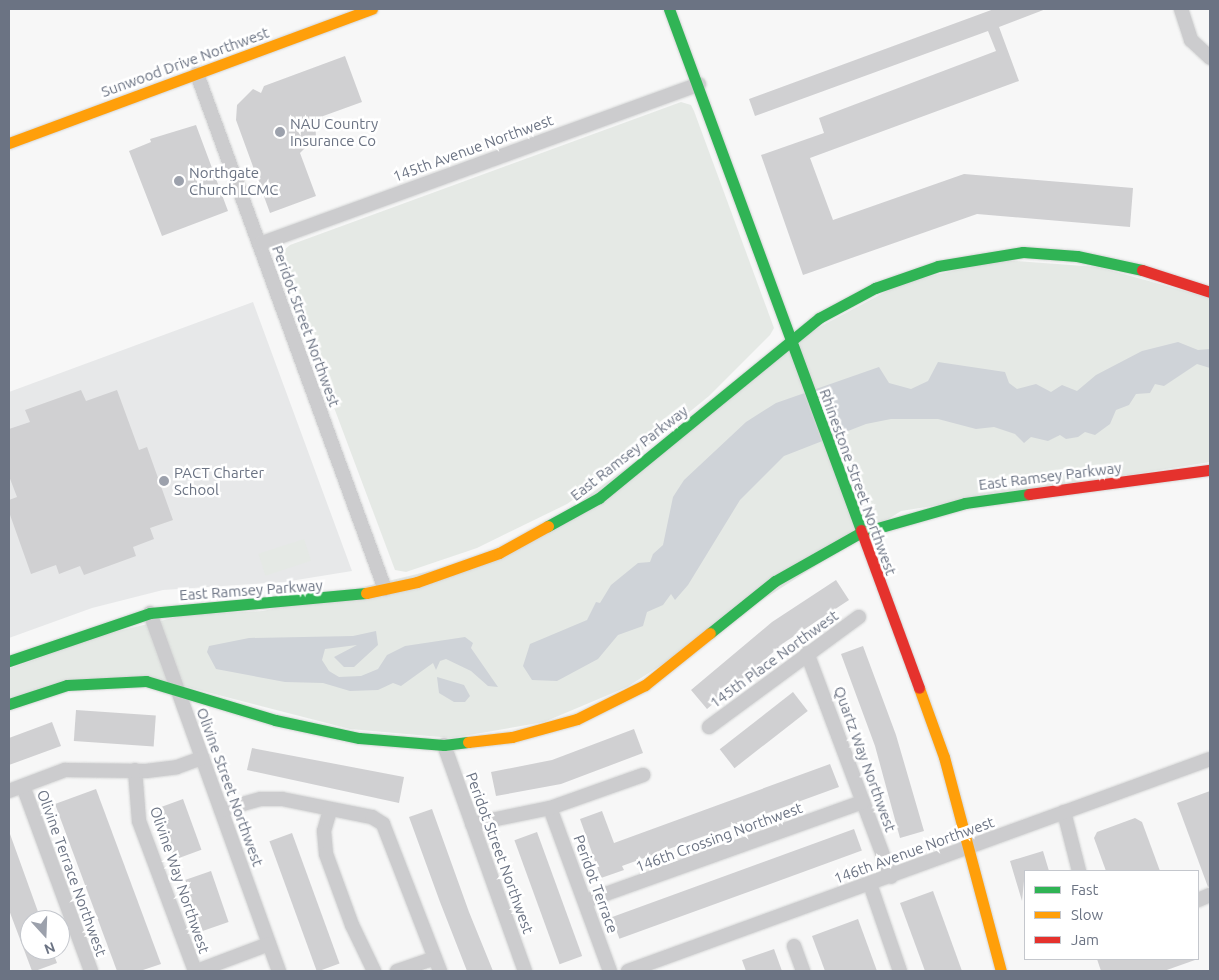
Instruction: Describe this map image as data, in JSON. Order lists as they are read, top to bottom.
{
  "streets": {
    "street": [
      "Sunwood Drive Northwest",
      "145th Avenue Northwest",
      "Peridot Street Northwest",
      "East Ramsey Parkway",
      "Rhinestone Street Northwest",
      "145th Place Northwest",
      "Quartz Way Northwest",
      "Olivine Street Northwest",
      "146th Crossing Northwest",
      "146th Avenue Northwest",
      "Olivine Terrace Northwest",
      "Olivine Way Northwest",
      "Peridot Terrace"
    ]
  },
  "crossings": [
    ["Sunwood Drive Northwest", "Peridot Street Northwest"],
    ["145th Avenue Northwest", "Peridot Street Northwest"],
    ["145th Avenue Northwest", "Rhinestone Street Northwest"],
    ["Peridot Street Northwest", "East Ramsey Parkway"],
    ["East Ramsey Parkway", "Rhinestone Street Northwest"],
    ["East Ramsey Parkway", "Olivine Street Northwest"],
    ["Rhinestone Street Northwest", "146th Avenue Northwest"],
    ["145th Place Northwest", "Quartz Way Northwest"],
    ["Quartz Way Northwest", "146th Crossing Northwest"],
    ["Quartz Way Northwest", "146th Avenue Northwest"],
    ["146th Crossing Northwest", "Peridot Terrace"]
  ],
  "places": ["NAU Country Insurance Co", "Northgate Church LCMC", "PACT Charter School"],
  "legend": ["Fast", "Slow", "Jam"],
  "north": "bottom"
}
